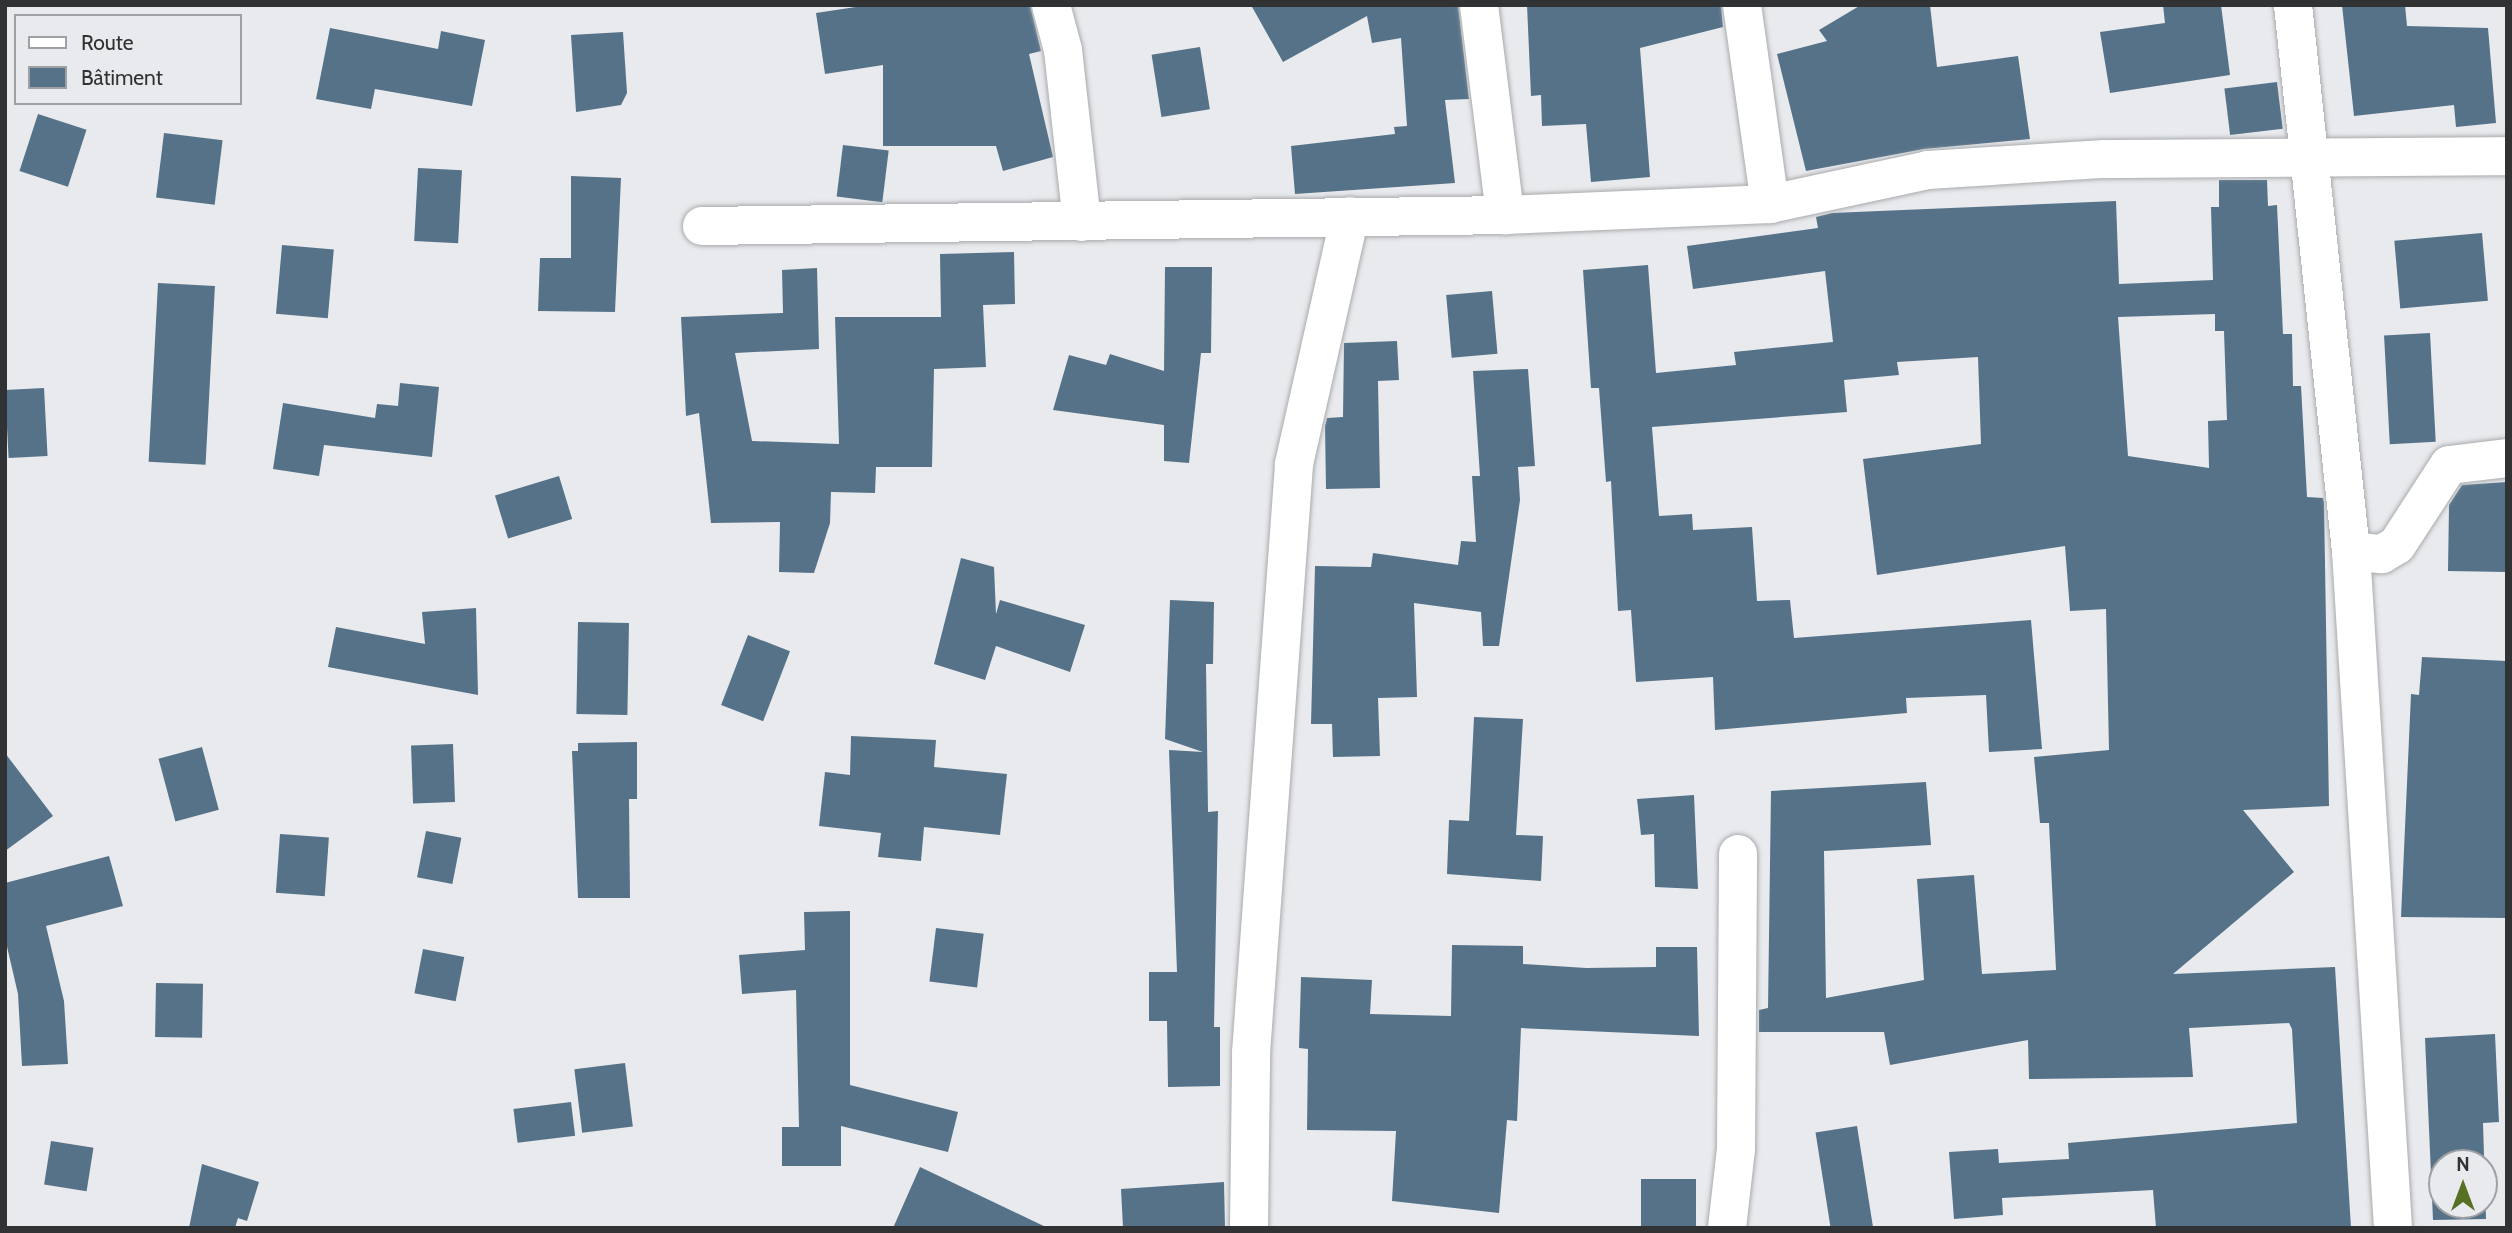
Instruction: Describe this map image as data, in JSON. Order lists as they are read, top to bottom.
{
  "legend": ["Route", "Bâtiment"],
  "north": "top"
}
